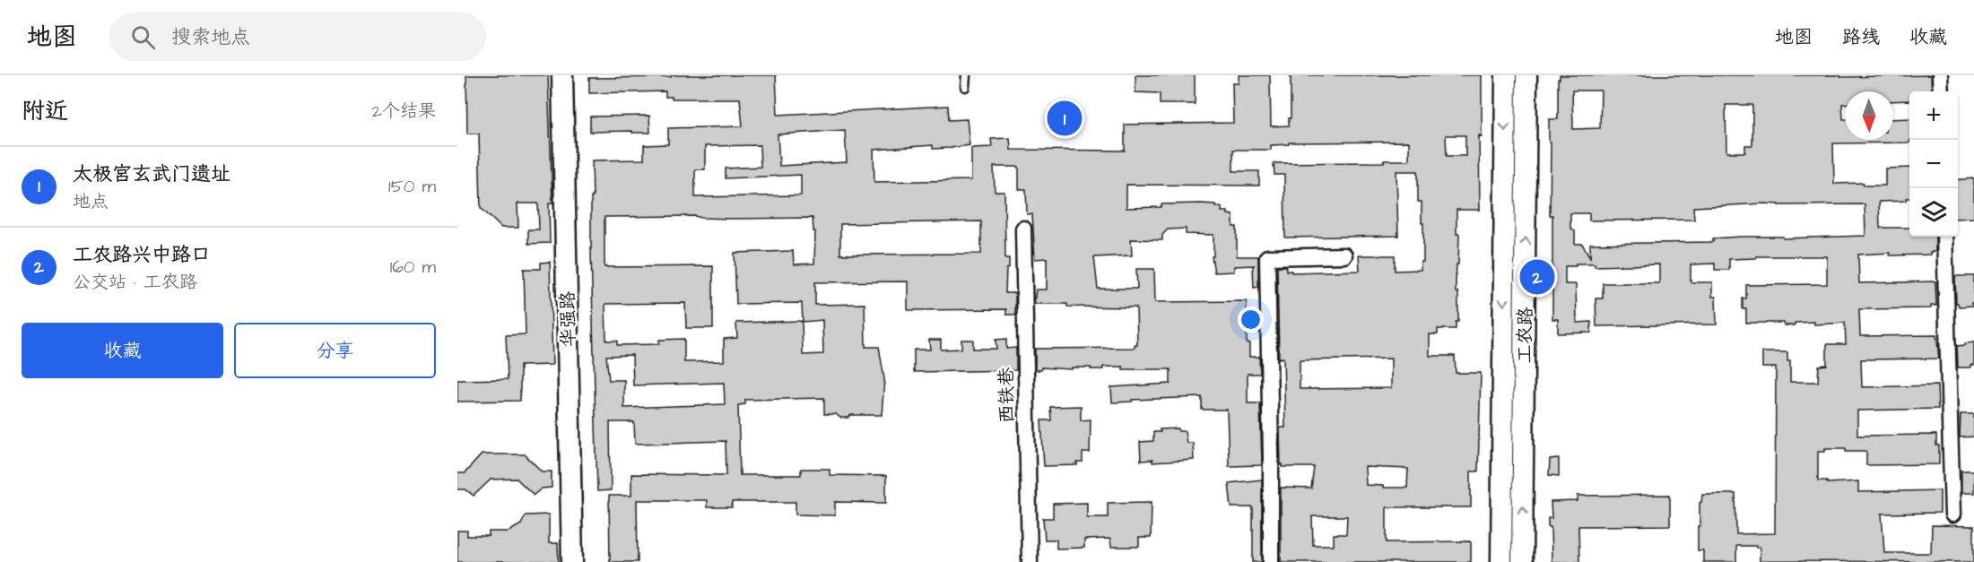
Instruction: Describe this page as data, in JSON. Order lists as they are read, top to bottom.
{
  "streets": {
    "main road": ["华强路", "工农路"],
    "street": ["西铁巷"]
  },
  "north": "bottom",
  "page": {
    "header": "地图",
    "search": "搜索地点",
    "nav": ["地图", "路线", "收藏"],
    "heading": ["附近", "2个结果"],
    "map_buttons": ["+", "−"],
    "pins": ["1", "2"],
    "list": [
      {
        "mark": "1",
        "name": "太极宫玄武门遗址",
        "note": "地点",
        "value": "150 m"
      },
      {
        "mark": "2",
        "name": "工农路兴中路口",
        "note": "公交站 · 工农路",
        "value": "160 m"
      }
    ],
    "buttons": ["收藏", "分享"]
  }
}
